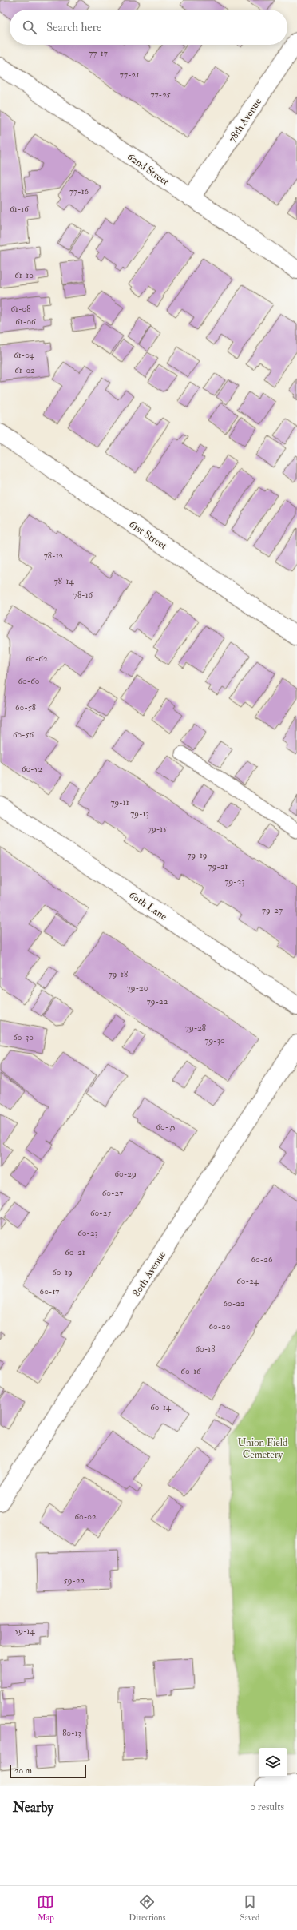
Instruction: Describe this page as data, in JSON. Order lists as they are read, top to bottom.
{
  "streets": {
    "street": [
      "78th Avenue",
      "62nd Street",
      "61st Street",
      "60th Lane",
      "80th Avenue"
    ]
  },
  "crossings": [
    ["78th Avenue", "62nd Street"]
  ],
  "parks": ["Union Field Cemetery"],
  "house_numbers": [
    "77-17",
    "77-21",
    "77-25",
    "77-16",
    "61-16",
    "61-10",
    "61-08",
    "61-06",
    "61-04",
    "61-02",
    "78-12",
    "78-14",
    "78-16",
    "60-62",
    "60-60",
    "60-58",
    "60-56",
    "60-52",
    "79-11",
    "79-13",
    "79-15",
    "79-19",
    "79-21",
    "79-23",
    "79-27",
    "79-18",
    "79-20",
    "79-22",
    "79-28",
    "60-30",
    "79-30",
    "60-35",
    "60-29",
    "60-27",
    "60-25",
    "60-23",
    "60-21",
    "60-26",
    "60-19",
    "60-24",
    "60-17",
    "60-22",
    "60-20",
    "60-18",
    "60-16",
    "60-14",
    "60-02",
    "59-22",
    "59-14",
    "80-13"
  ],
  "scale_bar": "20 m",
  "page": {
    "search": "Search here",
    "scale": "20 m",
    "heading": ["Nearby", "0 results"],
    "nav": ["Map", "Directions", "Saved"]
  }
}
